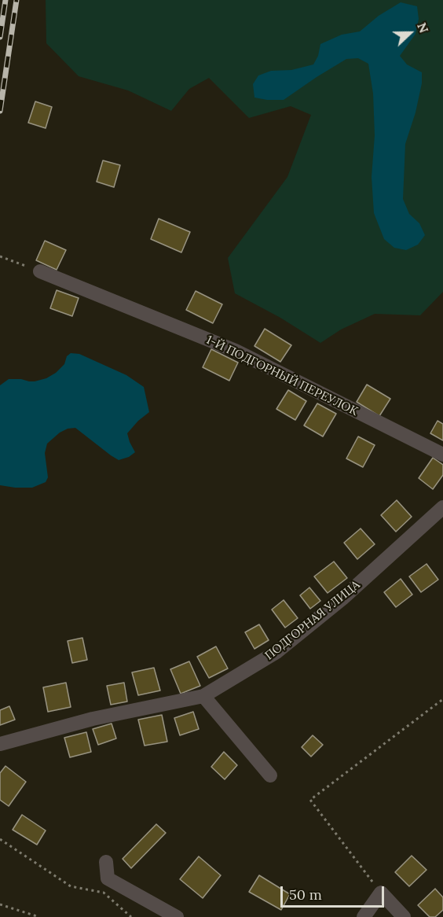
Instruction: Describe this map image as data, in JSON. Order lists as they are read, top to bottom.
{
  "streets": {
    "street": ["1-Й ПОДГОРНЫЙ ПЕРЕУЛОК", "ПОДГОРНАЯ УЛИЦА"]
  },
  "scale_bar": "50 m",
  "north": "right"
}
